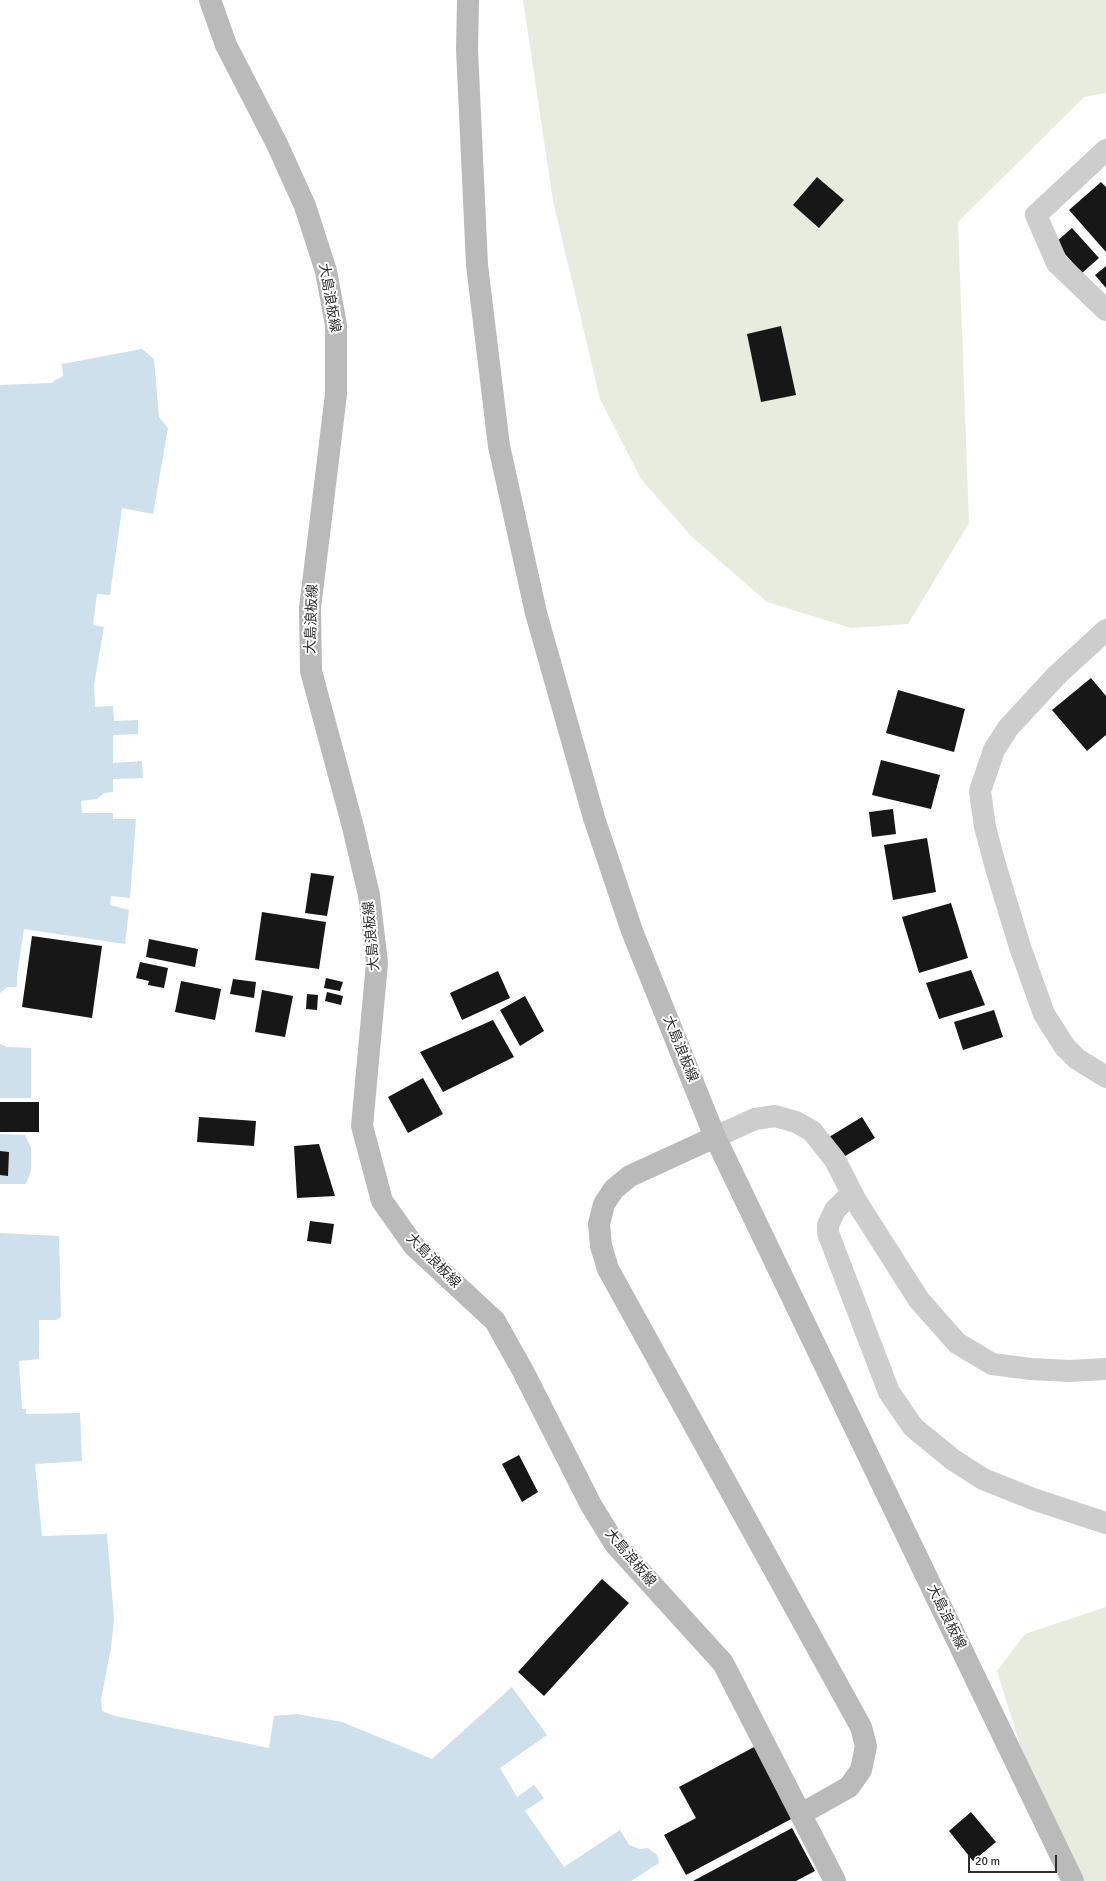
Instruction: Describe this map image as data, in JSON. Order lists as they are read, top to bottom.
{
  "streets": {
    "main road": ["大島浪板線"]
  },
  "scale_bar": "20 m"
}
